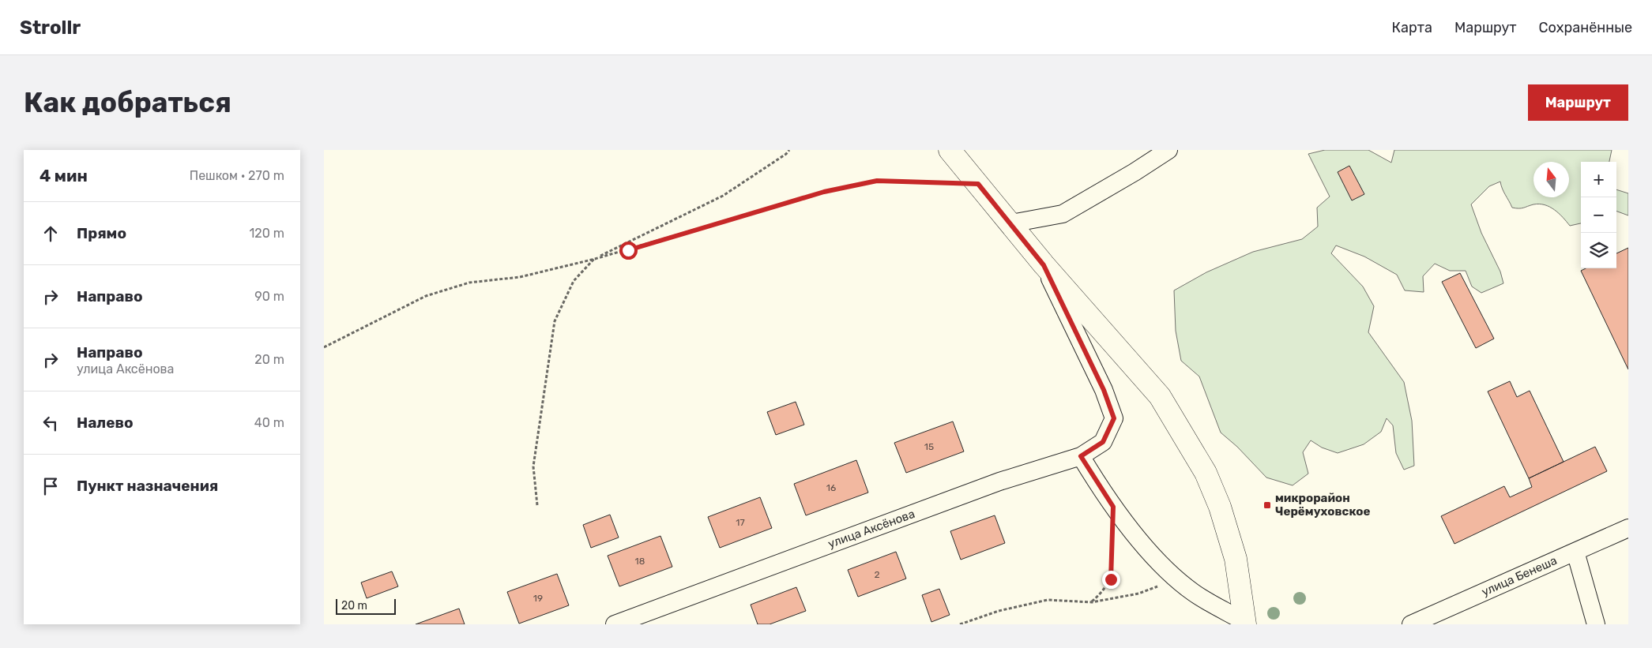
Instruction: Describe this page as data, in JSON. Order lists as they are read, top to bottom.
{
  "streets": {
    "street": ["улица Аксёнова", "улица Бенеша"]
  },
  "places": {
    "transit": ["микрорайон Черёмуховское"]
  },
  "house_numbers": [
    "15",
    "16",
    "17",
    "18",
    "2",
    "19"
  ],
  "scale_bar": "20 m",
  "north": "top",
  "page": {
    "header": "Strollr",
    "nav": ["Карта", "Маршрут", "Сохранённые"],
    "buttons": "Маршрут",
    "title": "Как добраться",
    "heading": ["4 мин", "Пешком · 270 m"],
    "map_buttons": ["+", "−"],
    "list": [
      ["Прямо", "120 m"],
      ["Направо", "90 m"],
      ["Направо", "улица Аксёнова", "20 m"],
      ["Налево", "40 m"],
      "Пункт назначения"
    ],
    "scale": "20 m"
  }
}
